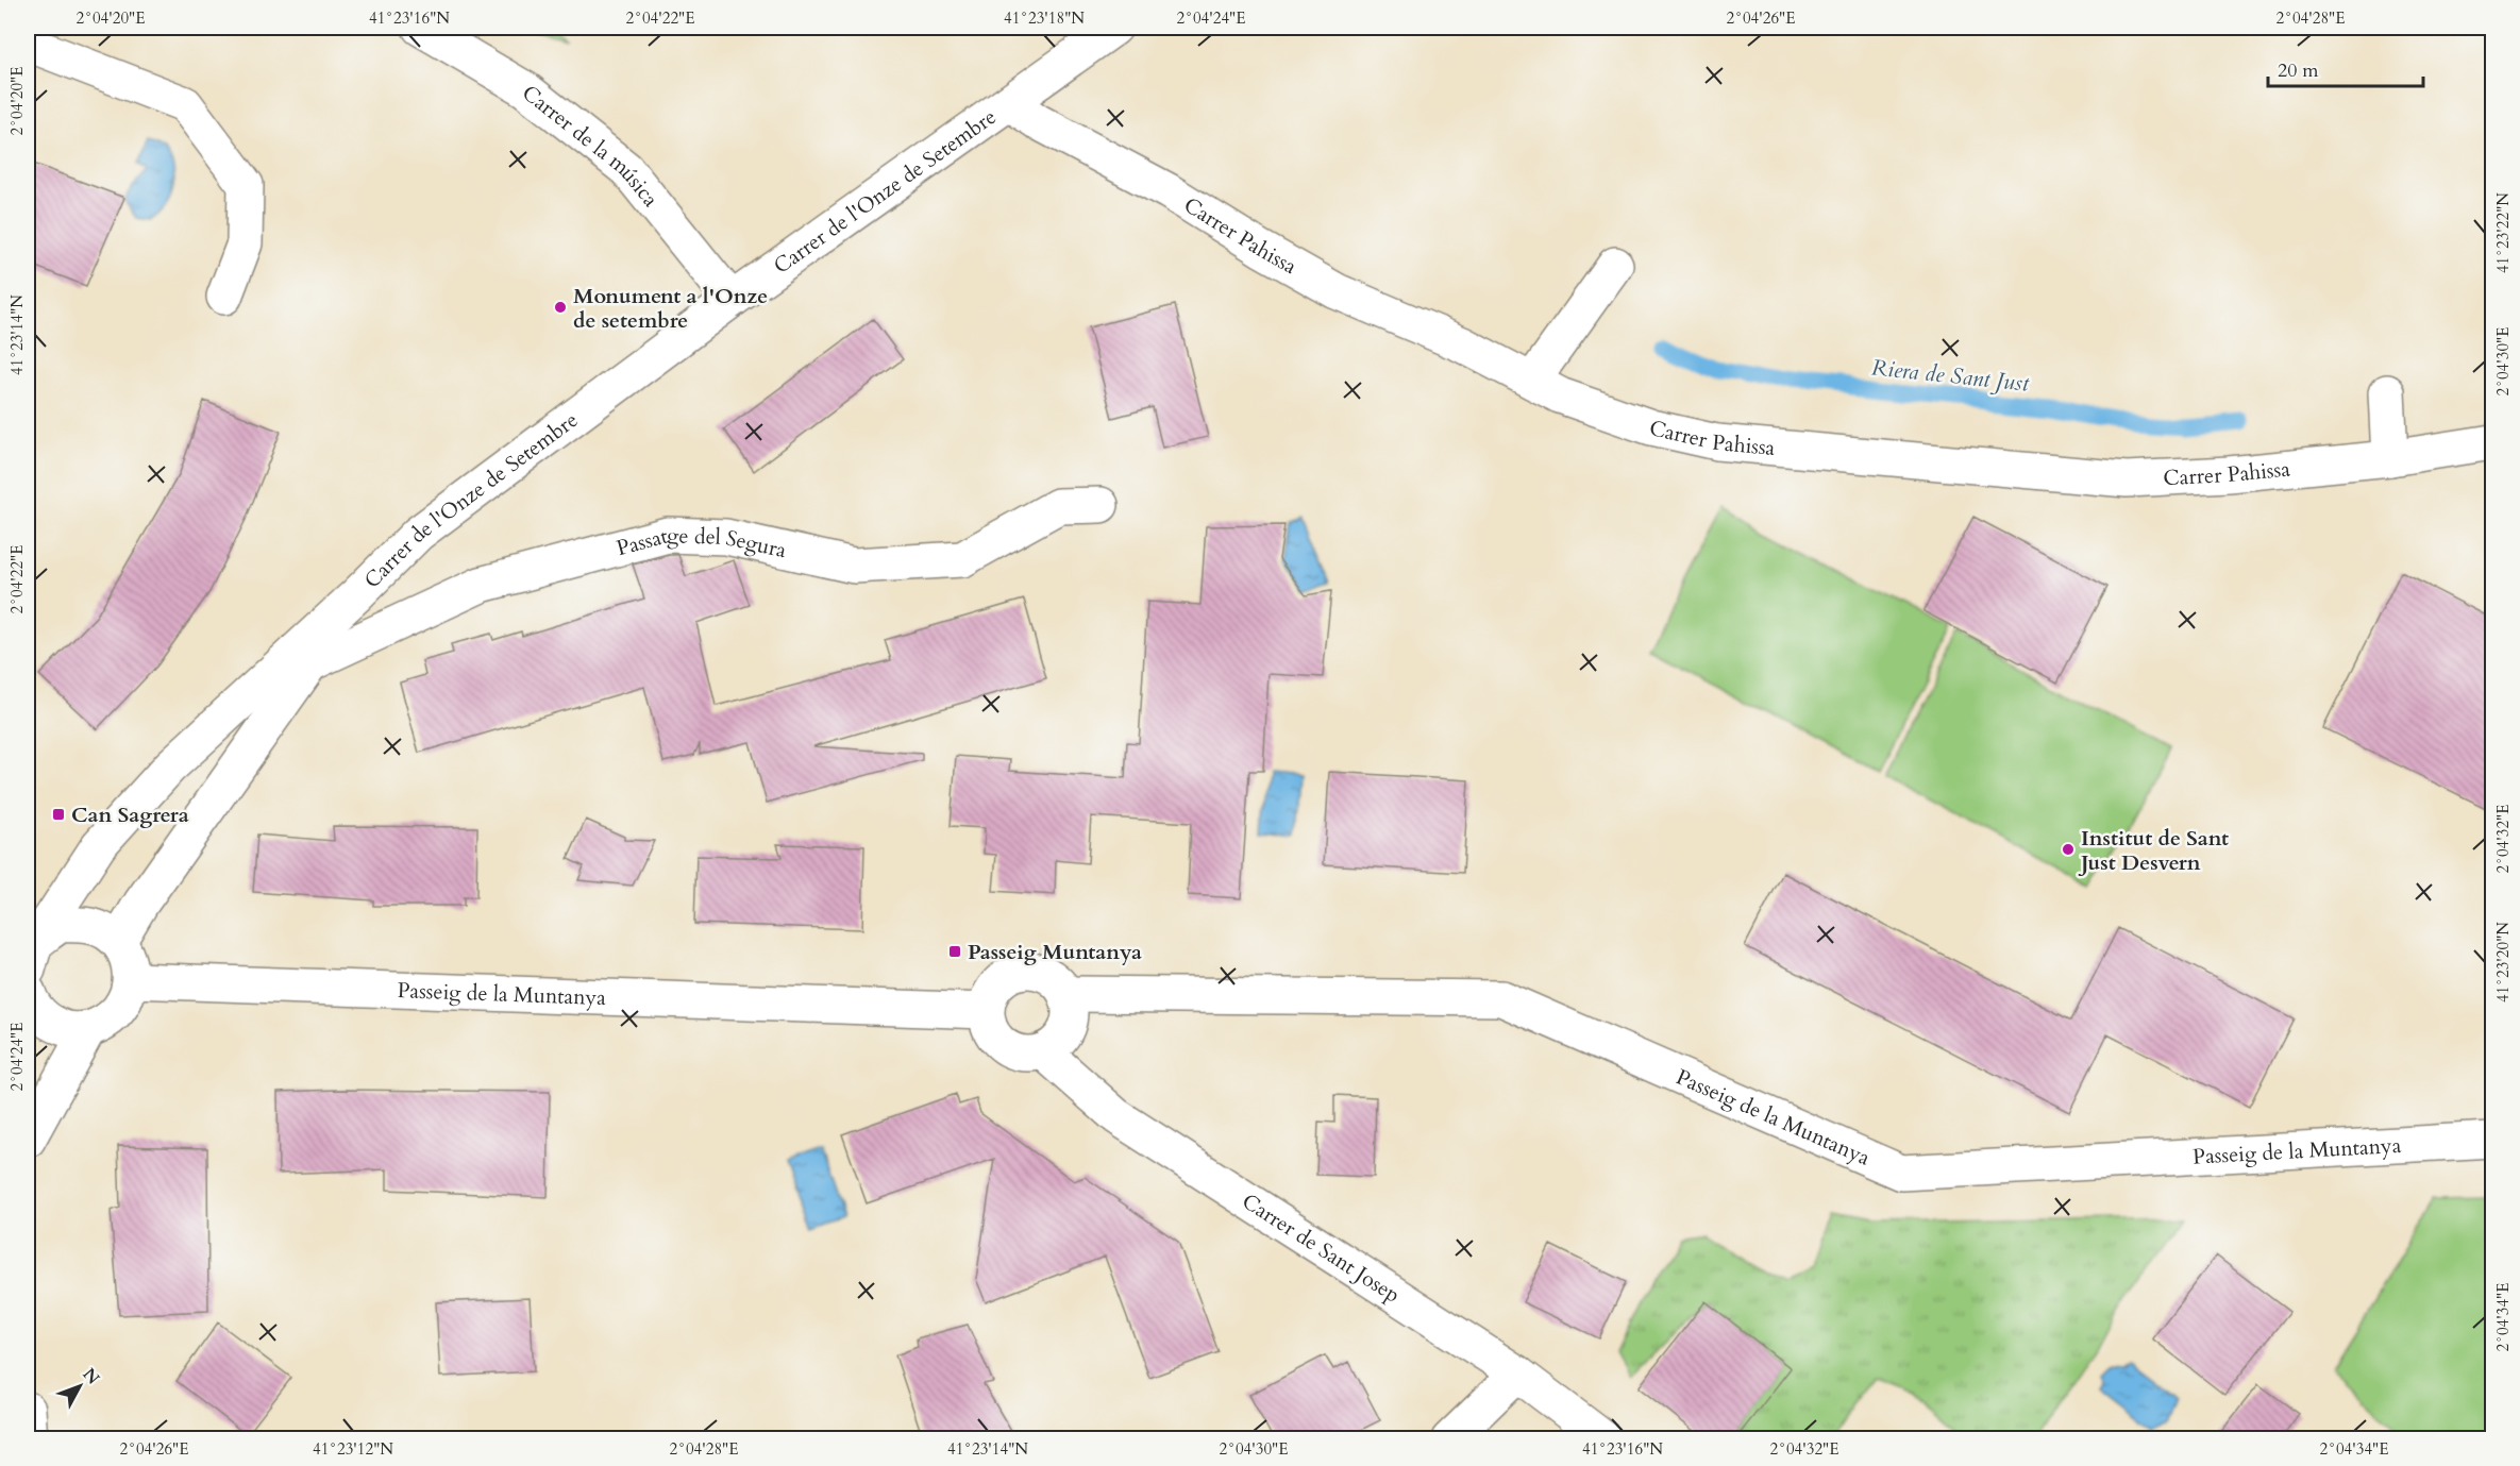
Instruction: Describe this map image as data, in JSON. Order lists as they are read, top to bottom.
{
  "streets": {
    "street": [
      "Carrer de la música",
      "Carrer de l'Onze de Setembre",
      "Carrer Pahissa",
      "Passatge del Segura",
      "Passeig de la Muntanya",
      "Carrer de Sant Josep"
    ]
  },
  "crossings": [
    ["Carrer de la música", "Carrer de l'Onze de Setembre"],
    ["Carrer de l'Onze de Setembre", "Carrer Pahissa"],
    ["Carrer de l'Onze de Setembre", "Passatge del Segura"],
    ["Passeig de la Muntanya", "Carrer de Sant Josep"]
  ],
  "water": ["Riera de Sant Just"],
  "places": {
    "other": ["Monument a l'Onze de setembre", "Institut de Sant Just Desvern"],
    "transit": ["Can Sagrera", "Passeig Muntanya"]
  },
  "scale_bar": "20 m",
  "north": "top right",
  "coordinates": [
    "2°04'20\"E",
    "41°23'16\"N",
    "2°04'22\"E",
    "41°23'18\"N",
    "2°04'24\"E",
    "2°04'26\"E",
    "2°04'28\"E",
    "41°23'22\"N",
    "41°23'14\"N",
    "2°04'30\"E",
    "2°04'32\"E",
    "41°23'20\"N",
    "2°04'34\"E",
    "41°23'12\"N"
  ]
}
